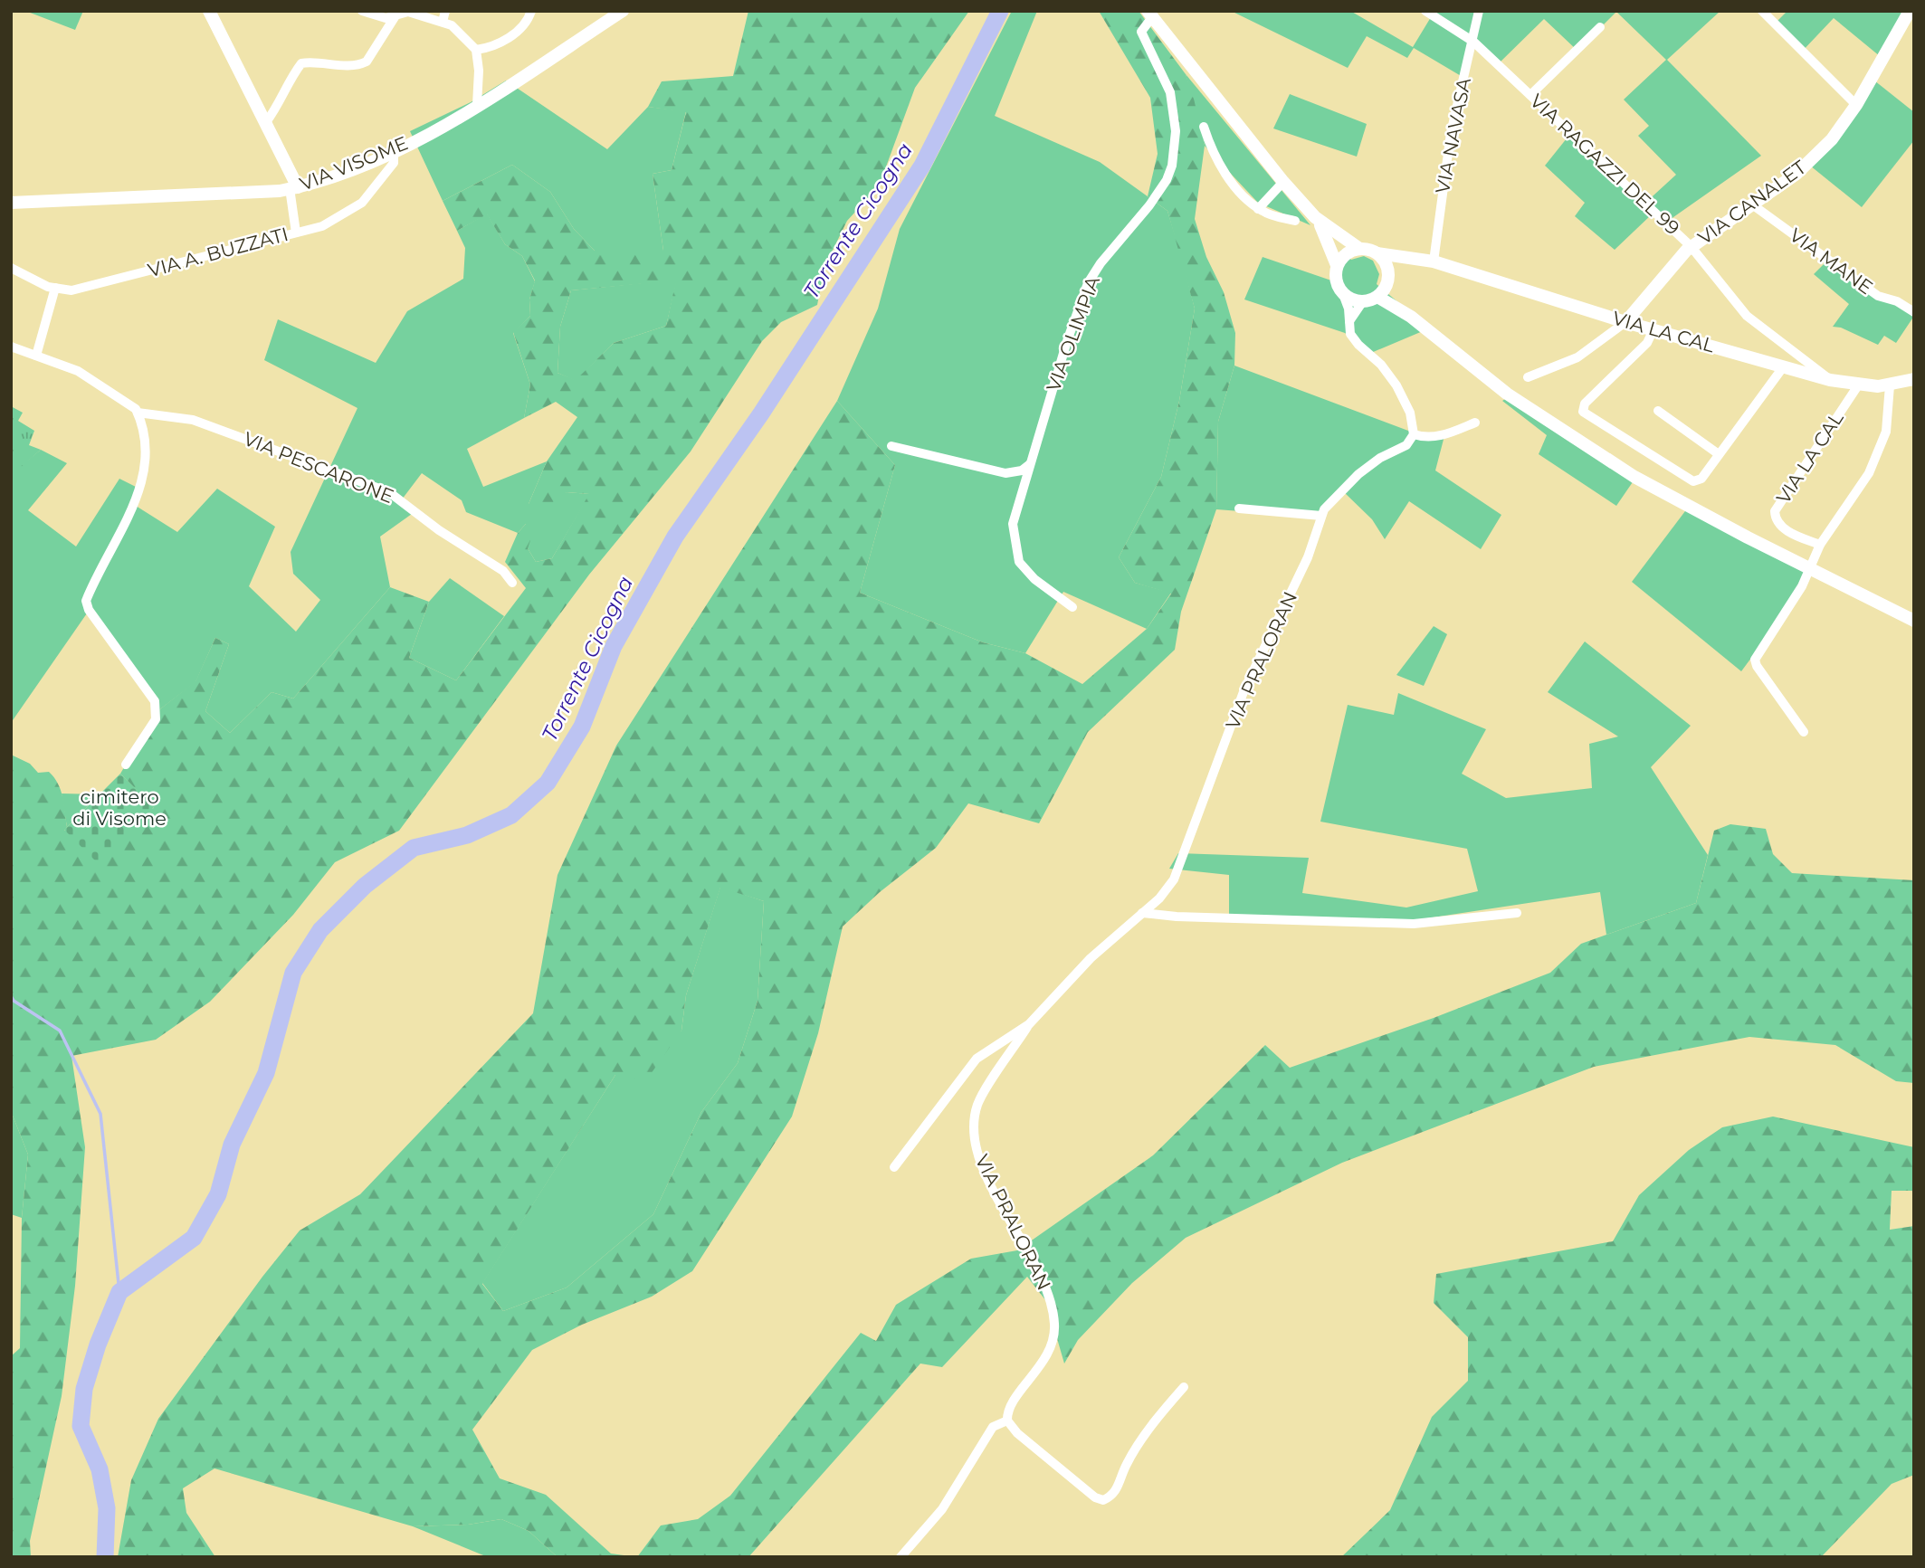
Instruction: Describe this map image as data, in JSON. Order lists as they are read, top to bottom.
{
  "streets": {
    "street": [
      "VIA NAVASA",
      "VIA VISOME",
      "VIA RAGAZZI DEL 99",
      "VIA CANALET",
      "VIA A. BUZZATI",
      "VIA MANE",
      "VIA LA CAL",
      "VIA OLIMPIA",
      "VIA PESCARONE",
      "VIA PRALORAN"
    ]
  },
  "crossings": [
    ["VIA NAVASA", "VIA RAGAZZI DEL 99"],
    ["VIA NAVASA", "VIA LA CAL"],
    ["VIA VISOME", "VIA A. BUZZATI"],
    ["VIA RAGAZZI DEL 99", "VIA CANALET"],
    ["VIA RAGAZZI DEL 99", "VIA LA CAL"],
    ["VIA CANALET", "VIA MANE"],
    ["VIA CANALET", "VIA LA CAL"]
  ],
  "water": ["Torrente Cicogna"],
  "parks": ["cimitero di Visome"]
}
